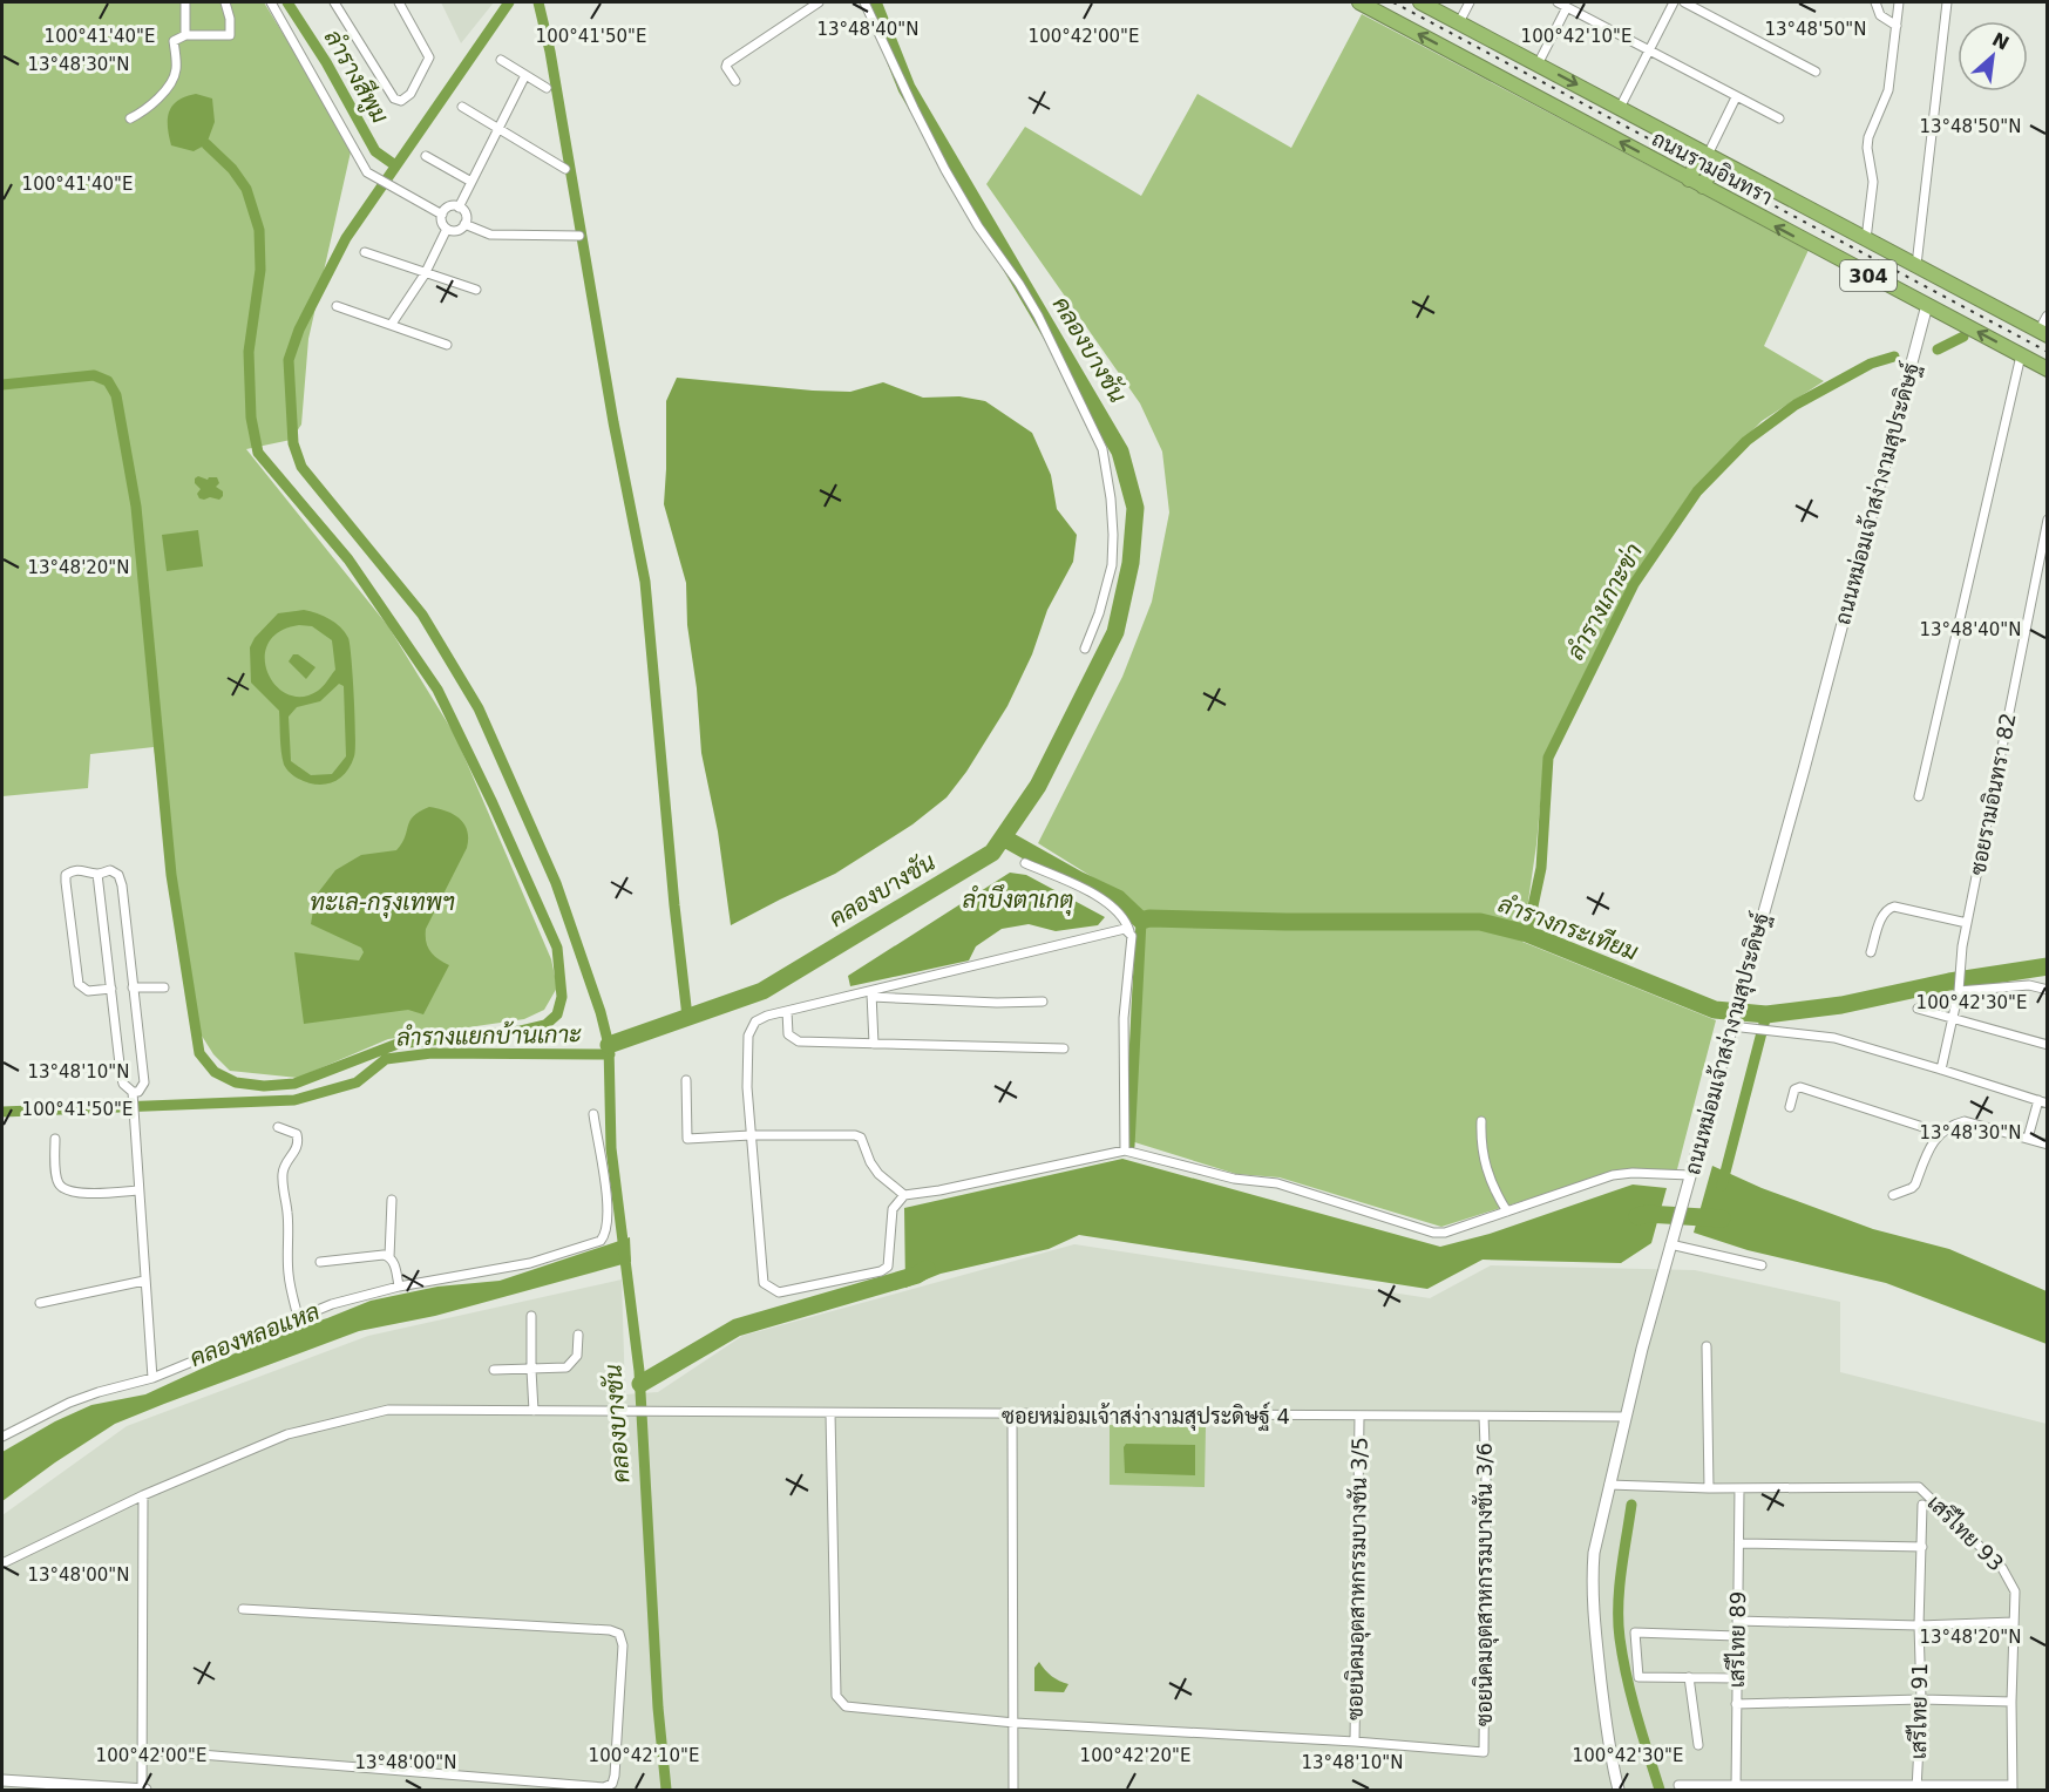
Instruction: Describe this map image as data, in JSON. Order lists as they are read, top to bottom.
{
  "streets": {
    "highway": ["ถนนรามอินทรา", "304"],
    "street": [
      "ถนนหม่อมเจ้าสง่างามสุประดิษฐ์",
      "ซอยรามอินทรา 82",
      "ซอยหม่อมเจ้าสง่างามสุประดิษฐ์ 4",
      "เสรีไทย 93",
      "ซอยนิคมอุตสาหกรรมบางชัน 3/5",
      "ซอยนิคมอุตสาหกรรมบางชัน 3/6",
      "เสรีไทย 89",
      "เสรีไทย 91"
    ]
  },
  "crossings": [
    ["ถนนรามอินทรา", "ถนนหม่อมเจ้าสง่างามสุประดิษฐ์"],
    ["ถนนหม่อมเจ้าสง่างามสุประดิษฐ์", "ซอยหม่อมเจ้าสง่างามสุประดิษฐ์ 4"],
    ["ซอยหม่อมเจ้าสง่างามสุประดิษฐ์ 4", "ซอยนิคมอุตสาหกรรมบางชัน 3/5"],
    ["ซอยหม่อมเจ้าสง่างามสุประดิษฐ์ 4", "ซอยนิคมอุตสาหกรรมบางชัน 3/6"],
    ["เสรีไทย 93", "เสรีไทย 89"],
    ["ซอยนิคมอุตสาหกรรมบางชัน 3/5", "ซอยนิคมอุตสาหกรรมบางชัน 3/6"]
  ],
  "water": [
    "ลำรางสีพูม",
    "คลองบางชัน",
    "ลำรางเกาะข่า",
    "ลำบึงตาเกตุ",
    "ทะเล-กรุงเทพฯ",
    "ลำรางกระเทียม",
    "ลำรางแยกบ้านเกาะ",
    "คลองหลอแหล"
  ],
  "north": "top right",
  "coordinates": [
    "13°48'40\"N",
    "13°48'50\"N",
    "100°41'40\"E",
    "100°41'50\"E",
    "100°42'00\"E",
    "100°42'10\"E",
    "13°48'30\"N",
    "13°48'20\"N",
    "100°42'30\"E",
    "13°48'10\"N",
    "13°48'00\"N",
    "100°42'20\"E"
  ]
}
